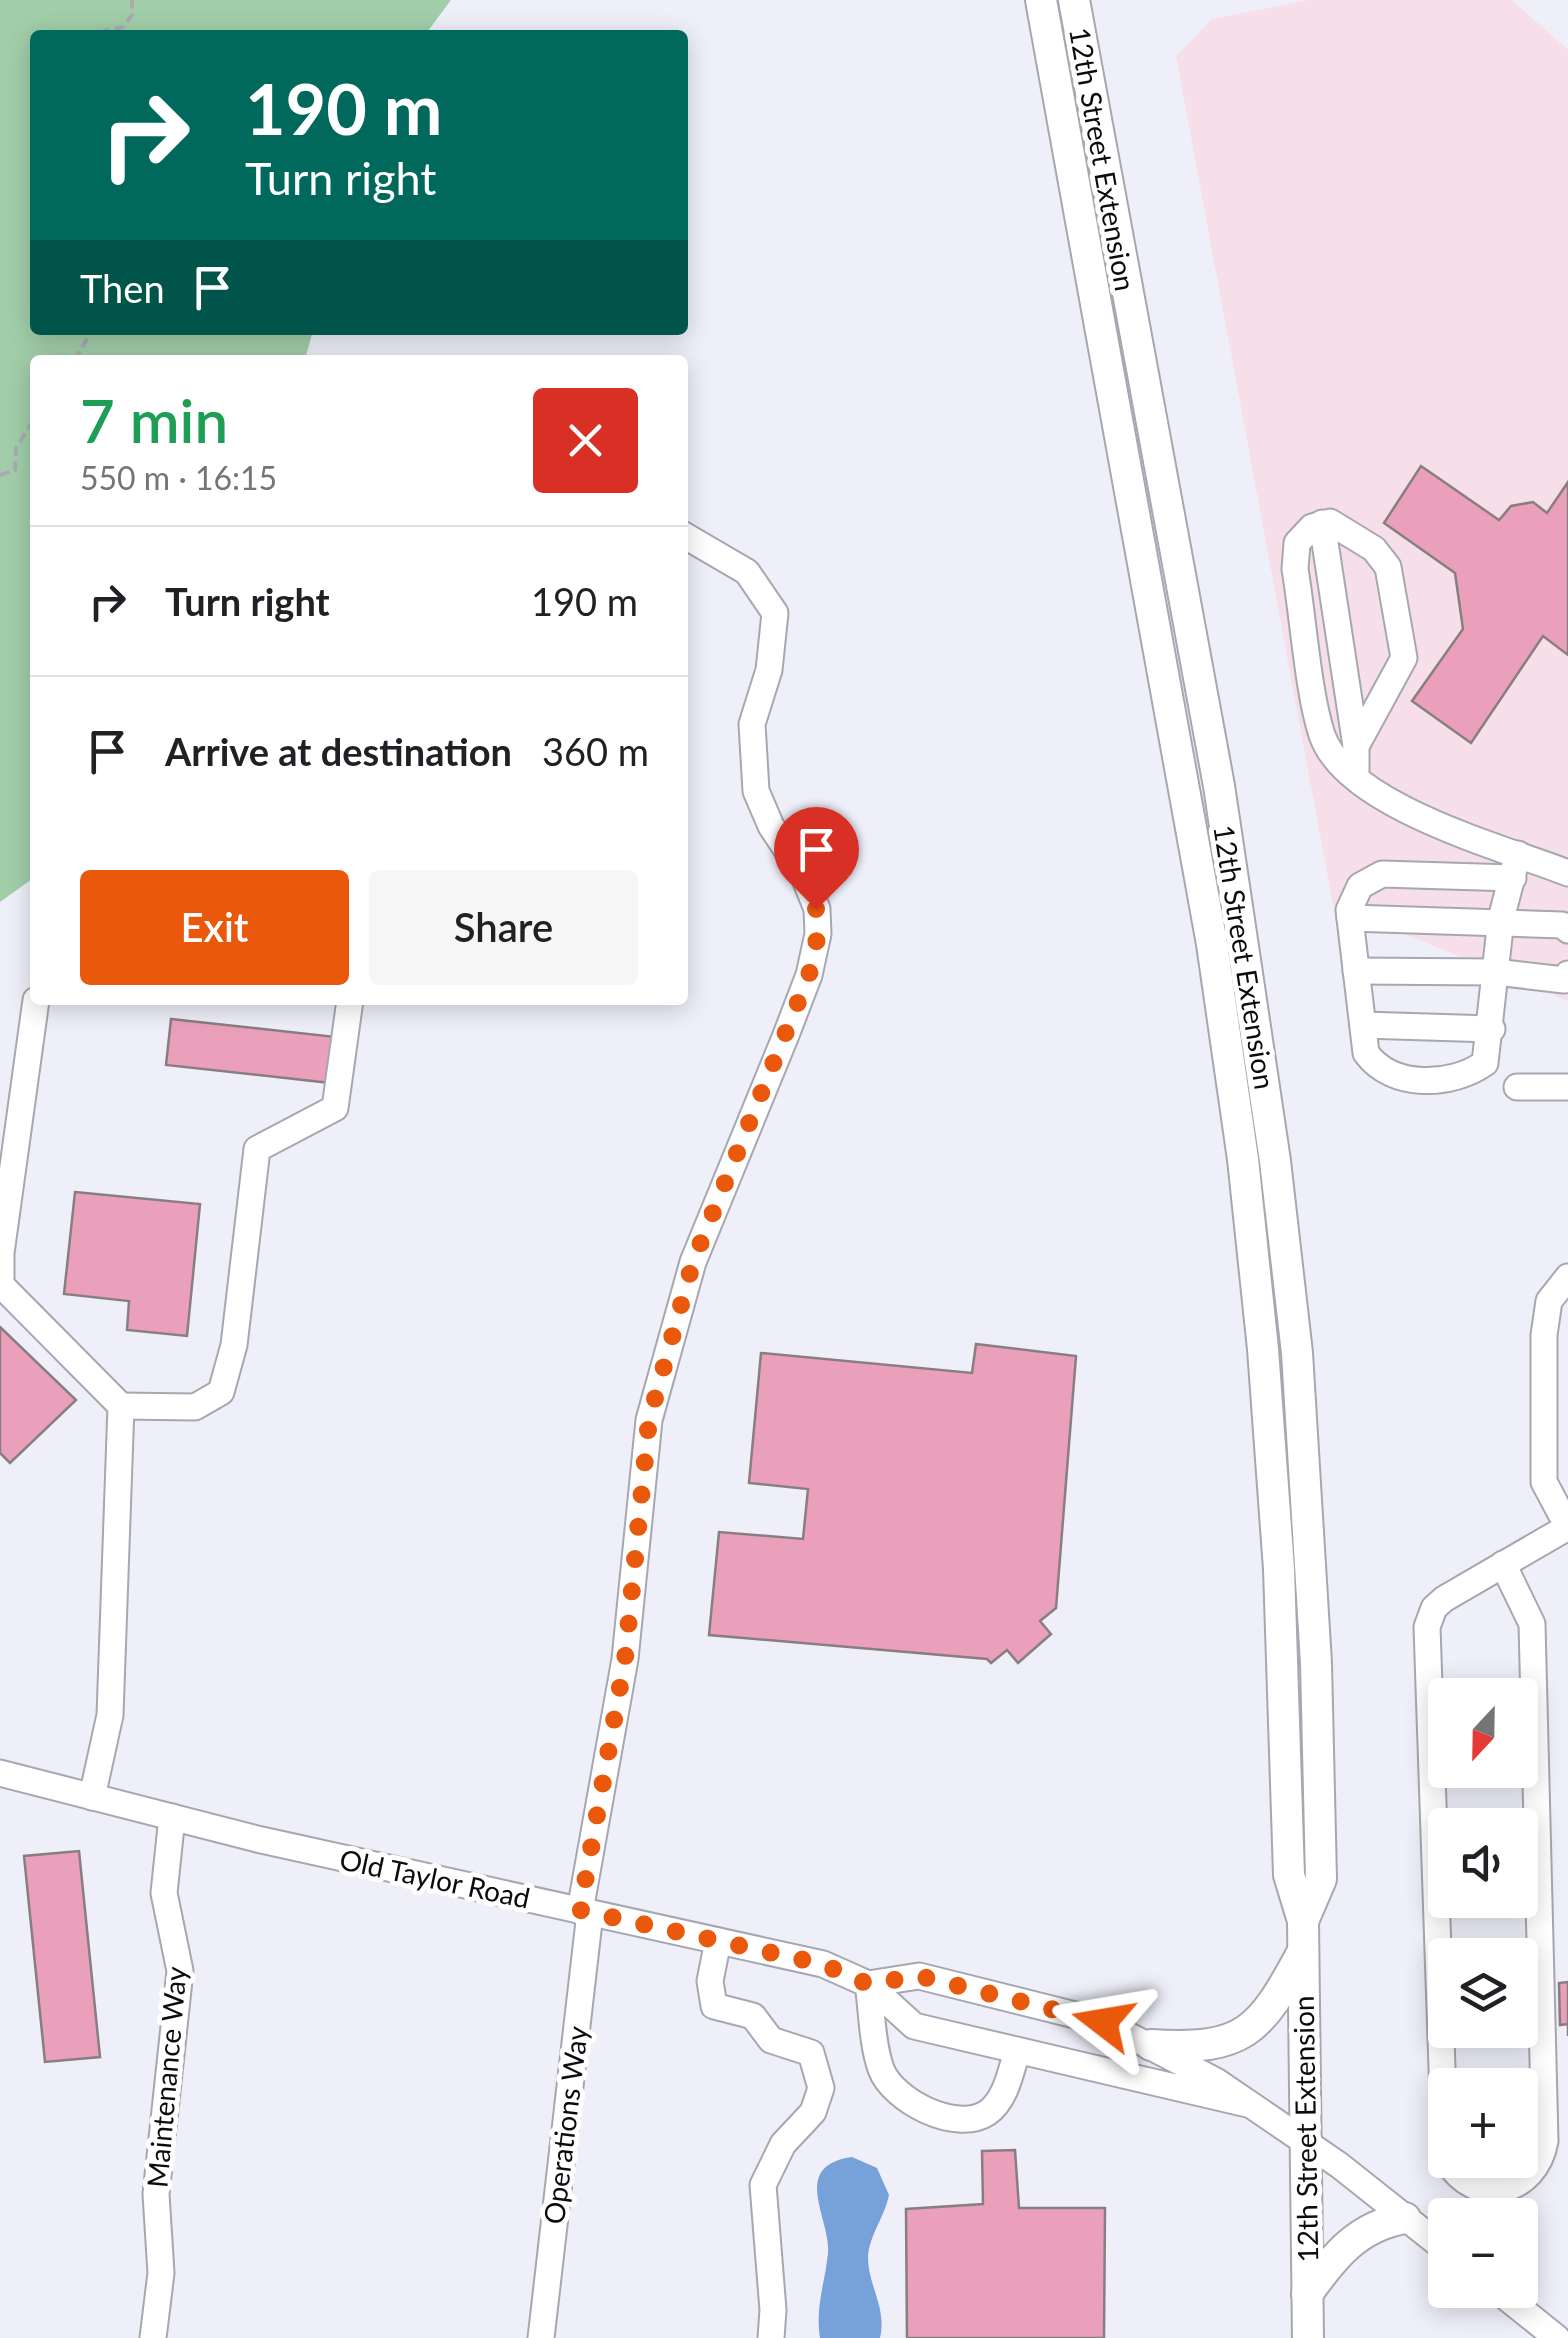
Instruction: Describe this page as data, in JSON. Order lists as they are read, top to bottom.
{
  "streets": {
    "main road": ["12th Street Extension"],
    "street": ["Old Taylor Road", "Maintenance Way", "Operations Way"]
  },
  "crossings": [
    ["12th Street Extension", "Old Taylor Road"],
    ["Old Taylor Road", "Maintenance Way"],
    ["Old Taylor Road", "Operations Way"]
  ],
  "north": "bottom",
  "page": {
    "turn": ["190 m", "Turn right"],
    "then": "Then",
    "heading": ["7 min", "550 m · 16:15"],
    "list": [
      {
        "name": "Turn right",
        "value": "190 m"
      },
      {
        "name": "Arrive at destination",
        "value": "360 m"
      }
    ],
    "buttons": ["Exit", "Share"],
    "map_buttons": ["+", "−"]
  }
}
